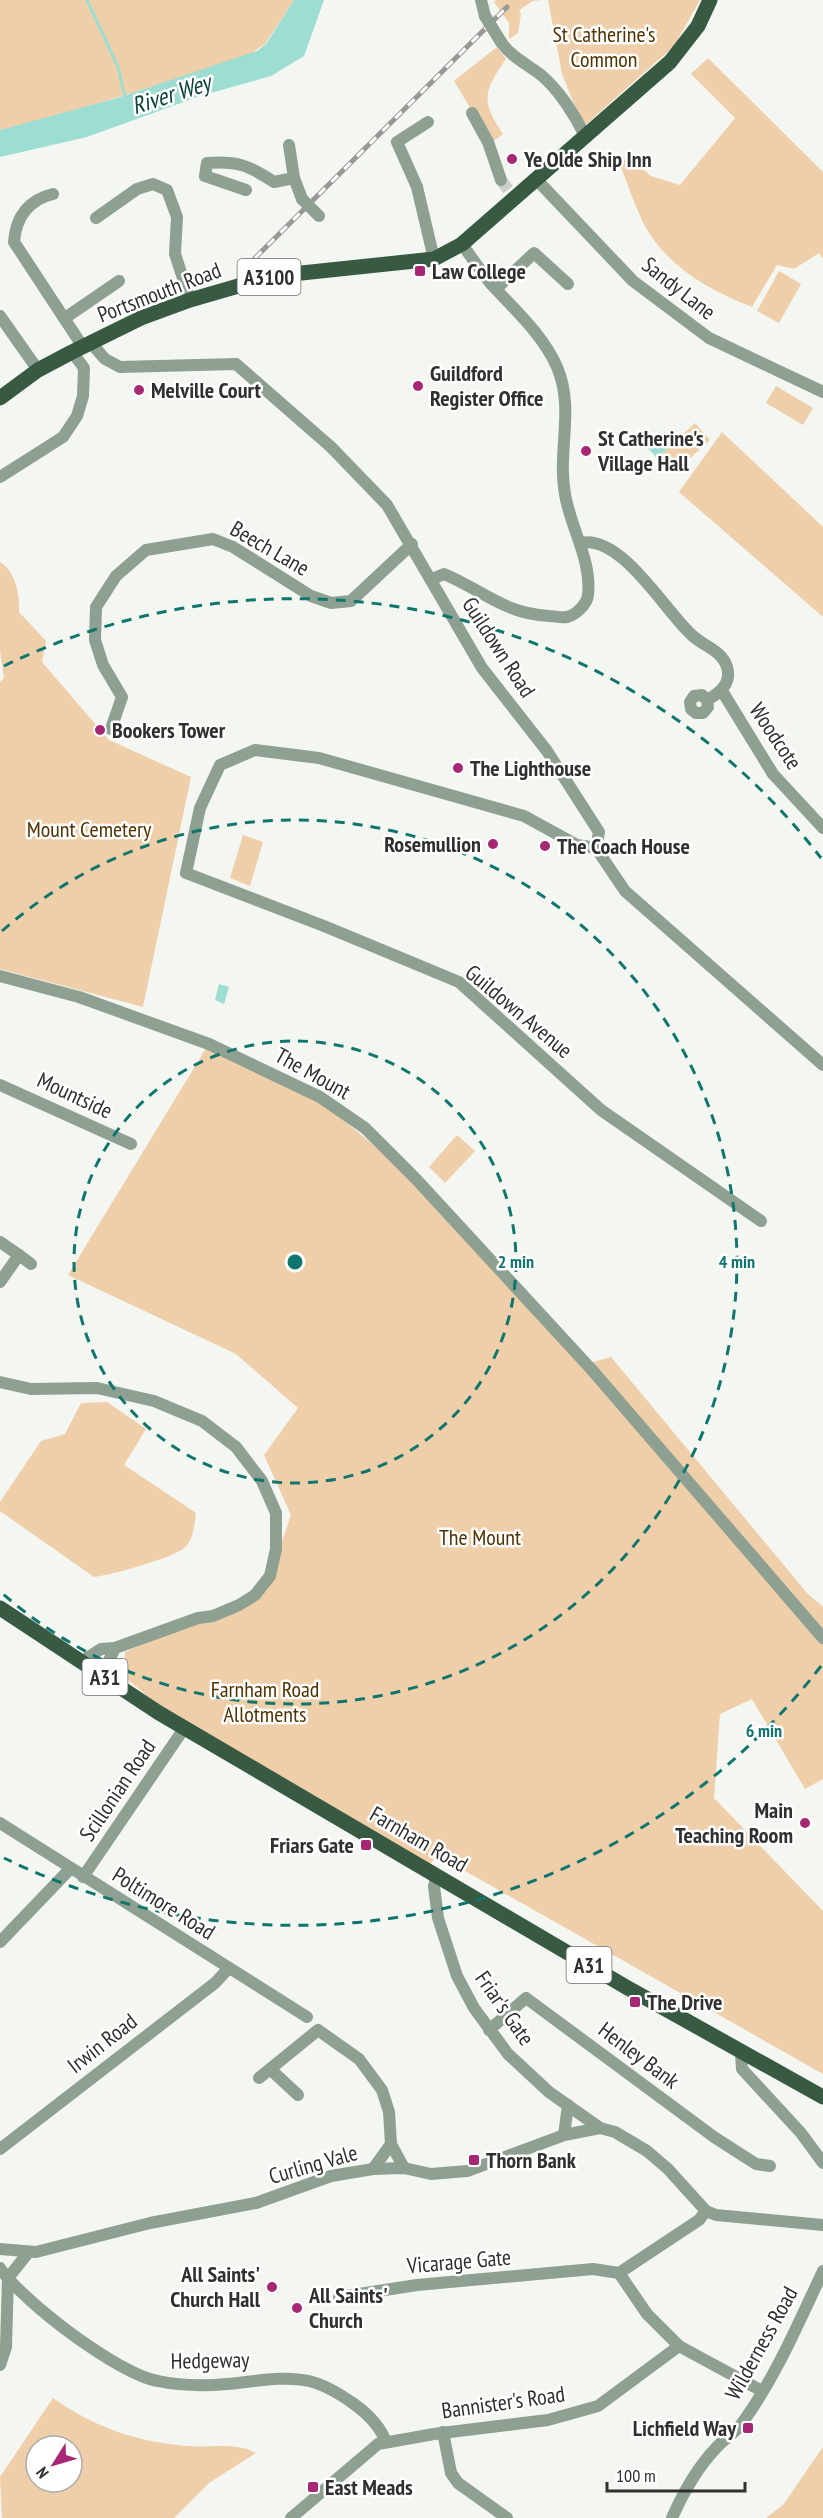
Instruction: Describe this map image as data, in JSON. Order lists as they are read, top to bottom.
{
  "streets": {
    "main road": [
      "A3100",
      "Portsmouth Road",
      "A31",
      "Farnham Road"
    ],
    "street": [
      "Sandy Lane",
      "Beech Lane",
      "Guildown Road",
      "Woodcote",
      "Guildown Avenue",
      "The Mount",
      "Mountside",
      "Scillonian Road",
      "Poltimore Road",
      "Friar's Gate",
      "Irwin Road",
      "Henley Bank",
      "Curling Vale",
      "Vicarage Gate",
      "Wilderness Road",
      "Hedgeway",
      "Bannister's Road"
    ]
  },
  "crossings": [
    ["A3100", "Sandy Lane"],
    ["A3100", "Portsmouth Road"],
    ["Sandy Lane", "Portsmouth Road"],
    ["Portsmouth Road", "Guildown Road"],
    ["Beech Lane", "Guildown Road"],
    ["Guildown Road", "Guildown Avenue"],
    ["Scillonian Road", "Farnham Road"],
    ["Scillonian Road", "Poltimore Road"],
    ["Farnham Road", "Friar's Gate"],
    ["Poltimore Road", "Irwin Road"],
    ["Friar's Gate", "Henley Bank"],
    ["Friar's Gate", "Curling Vale"],
    ["Hedgeway", "Bannister's Road"]
  ],
  "water": ["River Wey"],
  "parks": [
    "St Catherine's Common",
    "Mount Cemetery",
    "The Mount",
    "Farnham Road Allotments"
  ],
  "places": {
    "other": [
      "Ye Olde Ship Inn",
      "Guildford Register Office",
      "Melville Court",
      "St Catherine's Village Hall",
      "Bookers Tower",
      "The Lighthouse",
      "Rosemullion",
      "The Coach House",
      "Main Teaching Room",
      "All Saints' Church Hall",
      "All Saints' Church"
    ],
    "transit": [
      "Law College",
      "Friars Gate",
      "The Drive",
      "Thorn Bank",
      "Lichfield Way",
      "East Meads"
    ]
  },
  "scale_bar": "100 m",
  "north": "bottom left",
  "rings": ["2 min", "4 min", "6 min"]
}
